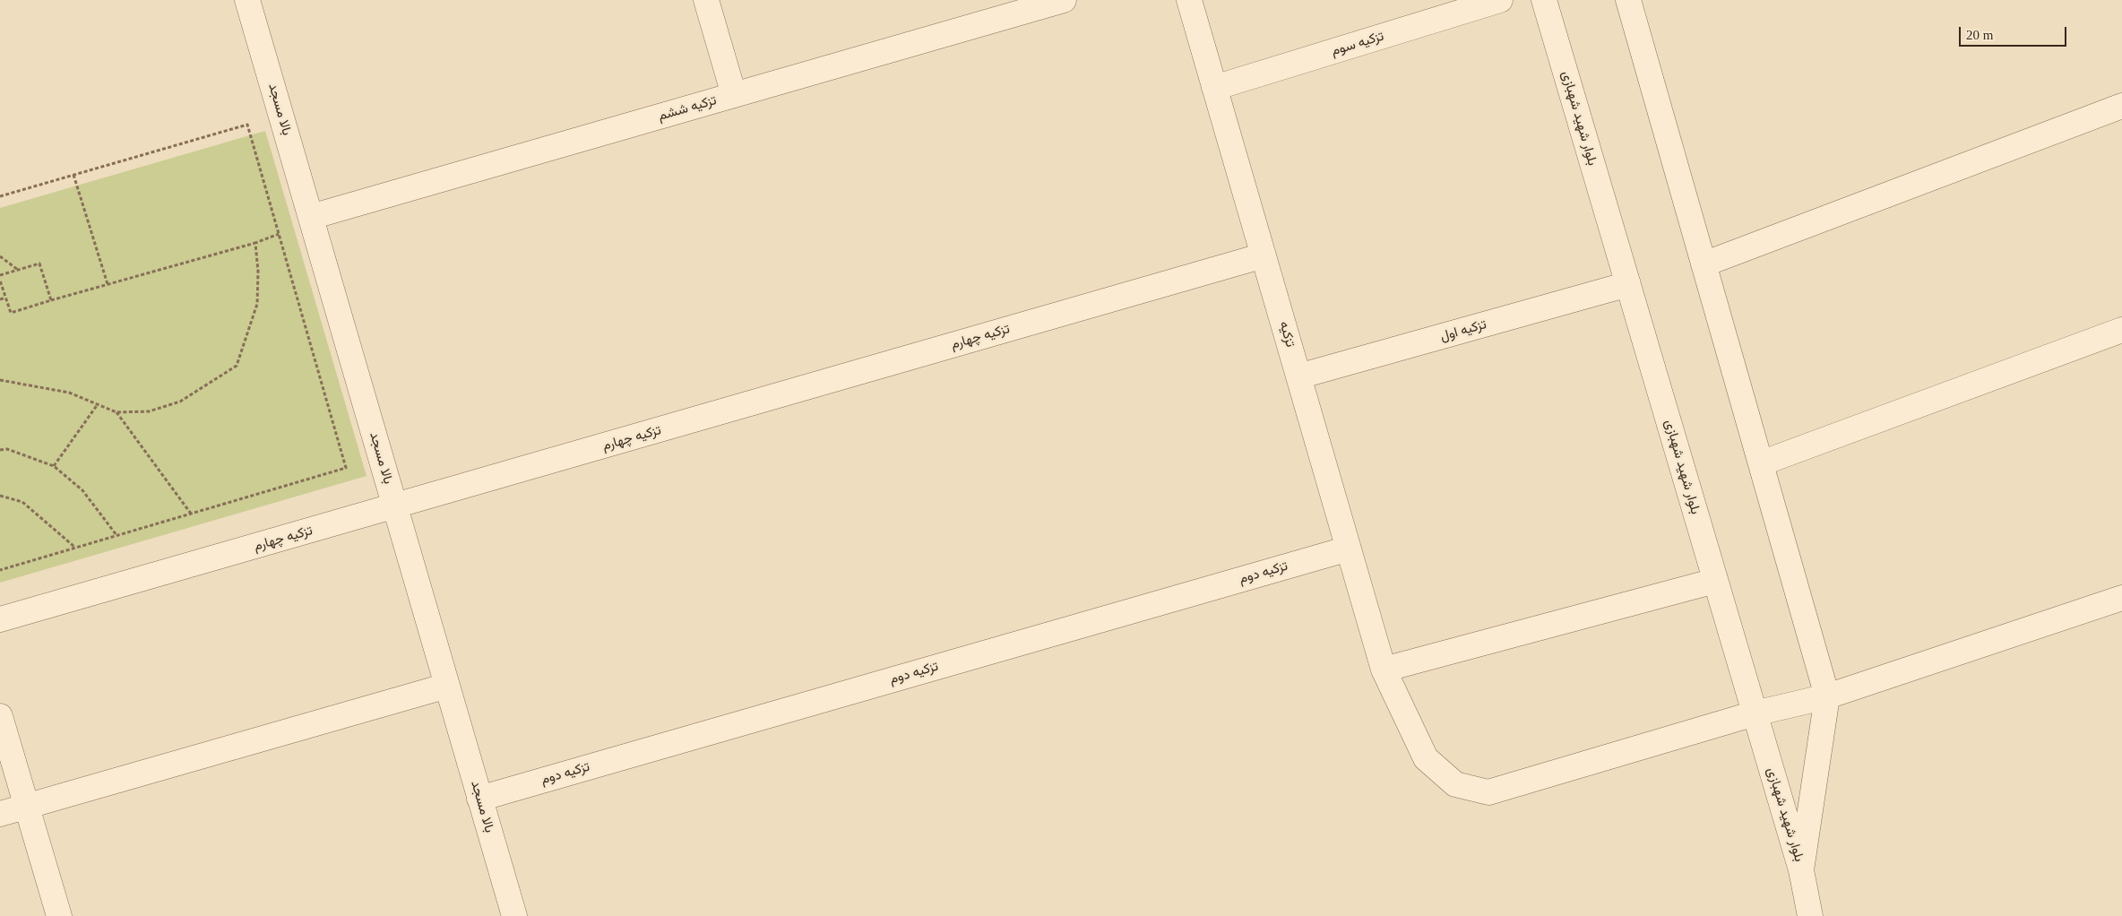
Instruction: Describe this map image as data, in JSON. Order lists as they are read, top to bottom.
{
  "streets": {
    "street": [
      "تزکیه سوم",
      "تزکیه ششم",
      "بالا مسجد",
      "بلوار شهید شهبازی",
      "تزکیه اول",
      "تزکیه",
      "تزکیه چهارم",
      "تزکیه دوم"
    ]
  },
  "crossings": [
    ["تزکیه سوم", "تزکیه"],
    ["تزکیه ششم", "بالا مسجد"],
    ["بالا مسجد", "تزکیه چهارم"],
    ["بالا مسجد", "تزکیه دوم"],
    ["بلوار شهید شهبازی", "تزکیه اول"],
    ["بلوار شهید شهبازی", "تزکیه"],
    ["تزکیه اول", "تزکیه"],
    ["تزکیه", "تزکیه چهارم"],
    ["تزکیه", "تزکیه دوم"]
  ],
  "scale_bar": "20 m"
}
